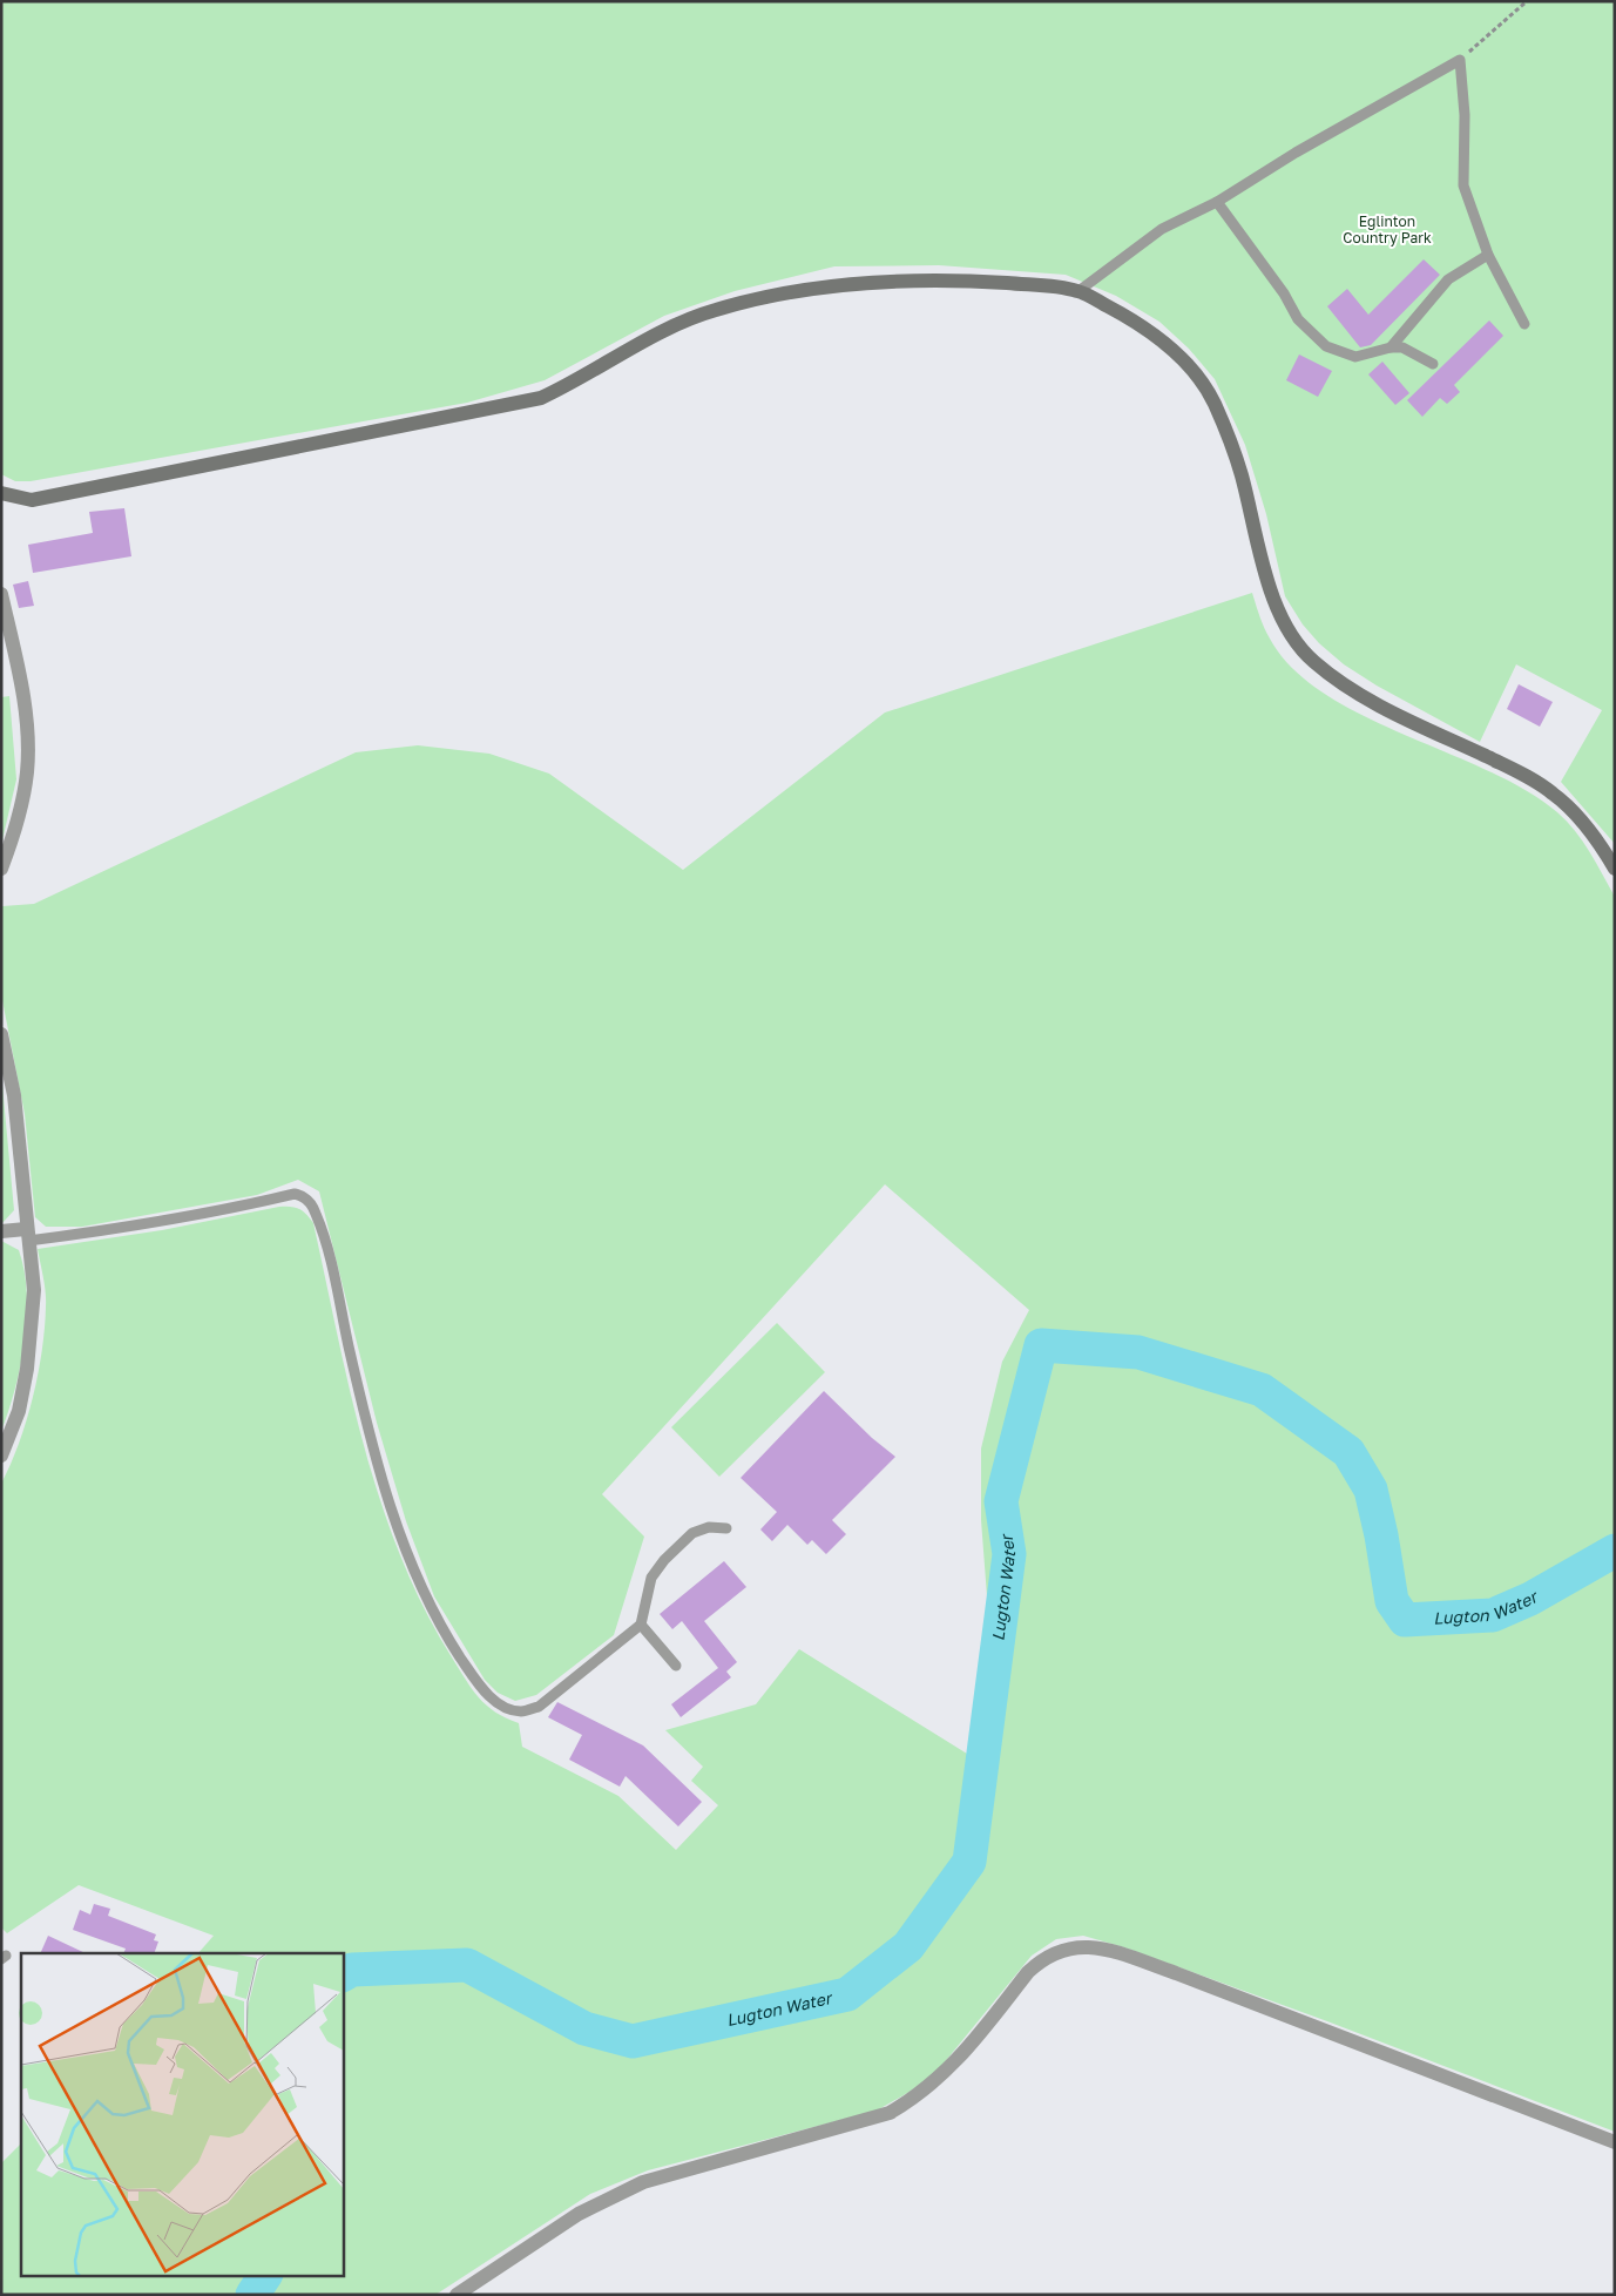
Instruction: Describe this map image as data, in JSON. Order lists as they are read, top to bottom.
{
  "water": ["Lugton Water"],
  "parks": ["Eglinton Country Park"]
}
